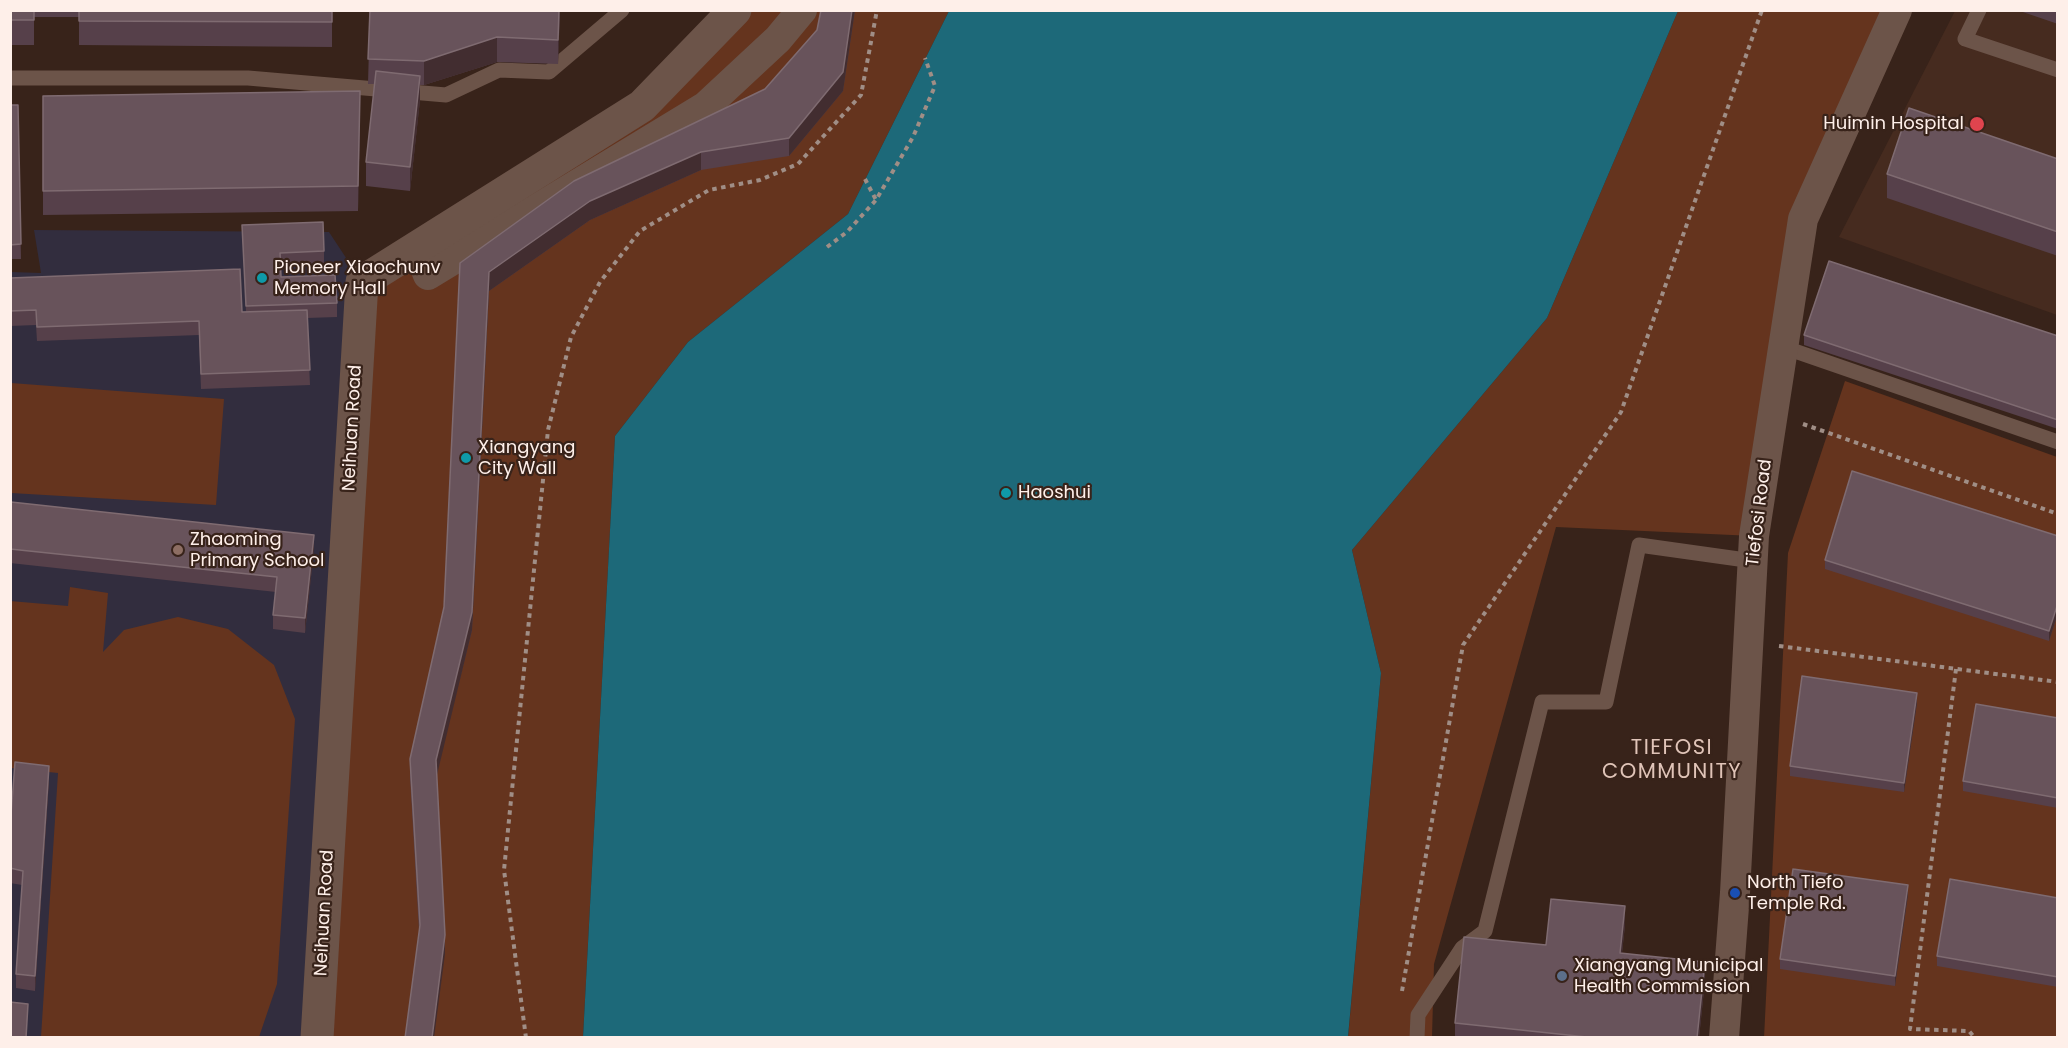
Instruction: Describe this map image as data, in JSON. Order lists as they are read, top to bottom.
{
  "streets": {
    "street": ["Neihuan Road", "Tiefosi Road"]
  },
  "districts": ["TIEFOSI COMMUNITY"],
  "places": [
    "Huimin Hospital",
    "Pioneer Xiaochunv Memory Hall",
    "Xiangyang City Wall",
    "Haoshui",
    "Zhaoming Primary School",
    "North Tiefo Temple Rd.",
    "Xiangyang Municipal Health Commission"
  ]
}
